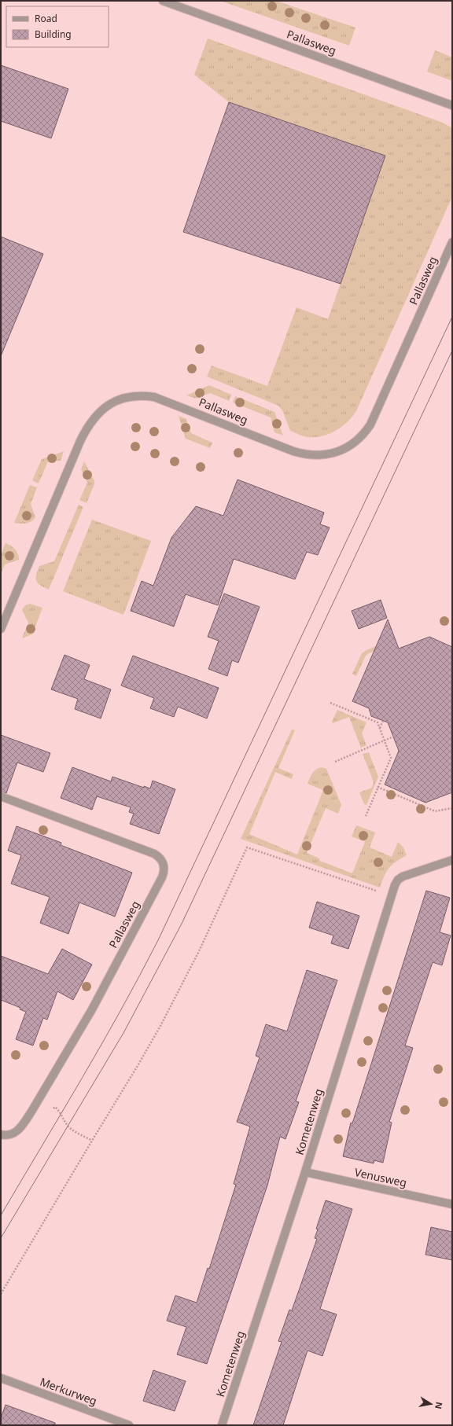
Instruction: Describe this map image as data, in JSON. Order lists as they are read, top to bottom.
{
  "streets": {
    "street": [
      "Pallasweg",
      "Kometenweg",
      "Venusweg",
      "Merkurweg"
    ]
  },
  "crossings": [
    ["Kometenweg", "Venusweg"]
  ],
  "legend": ["Road", "Building"],
  "north": "right"
}
